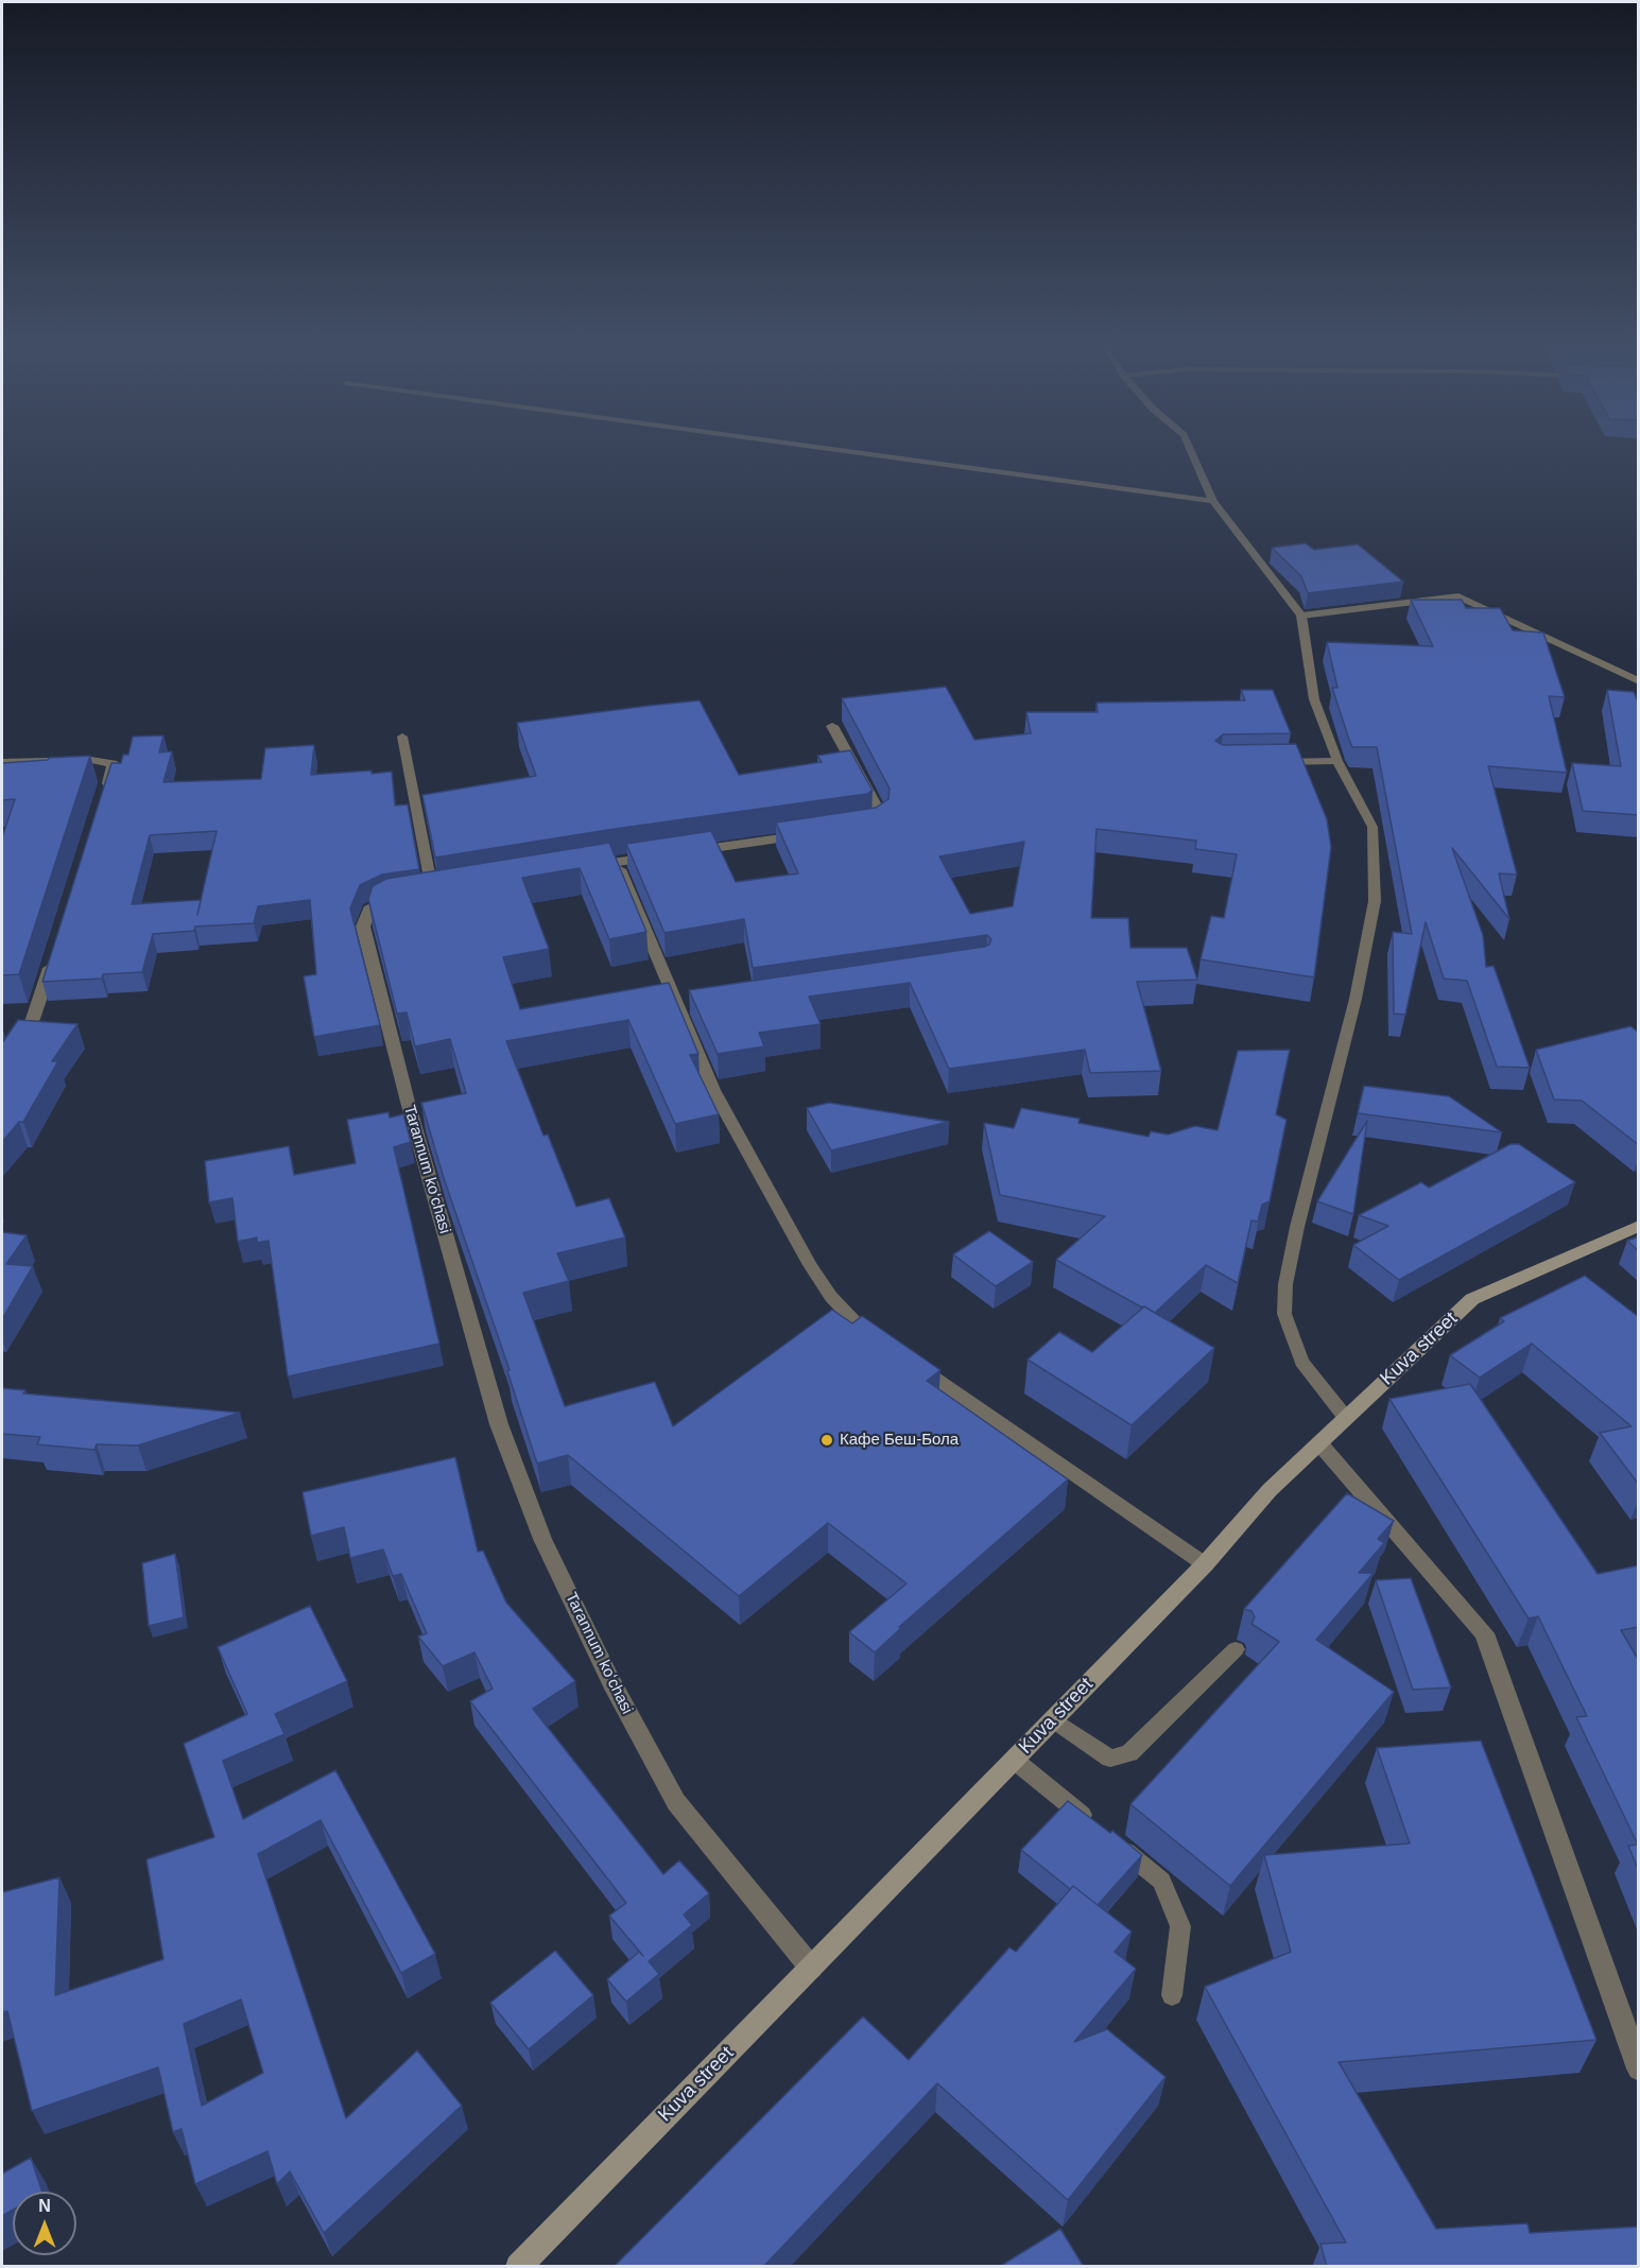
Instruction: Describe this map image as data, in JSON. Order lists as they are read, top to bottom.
{
  "streets": {
    "main road": ["Kuva street"],
    "street": ["Tarannum koʻchasi"]
  },
  "crossings": [
    ["Tarannum koʻchasi", "Kuva street"]
  ],
  "places": ["Кафе Беш-Бола"],
  "north": "top"
}
